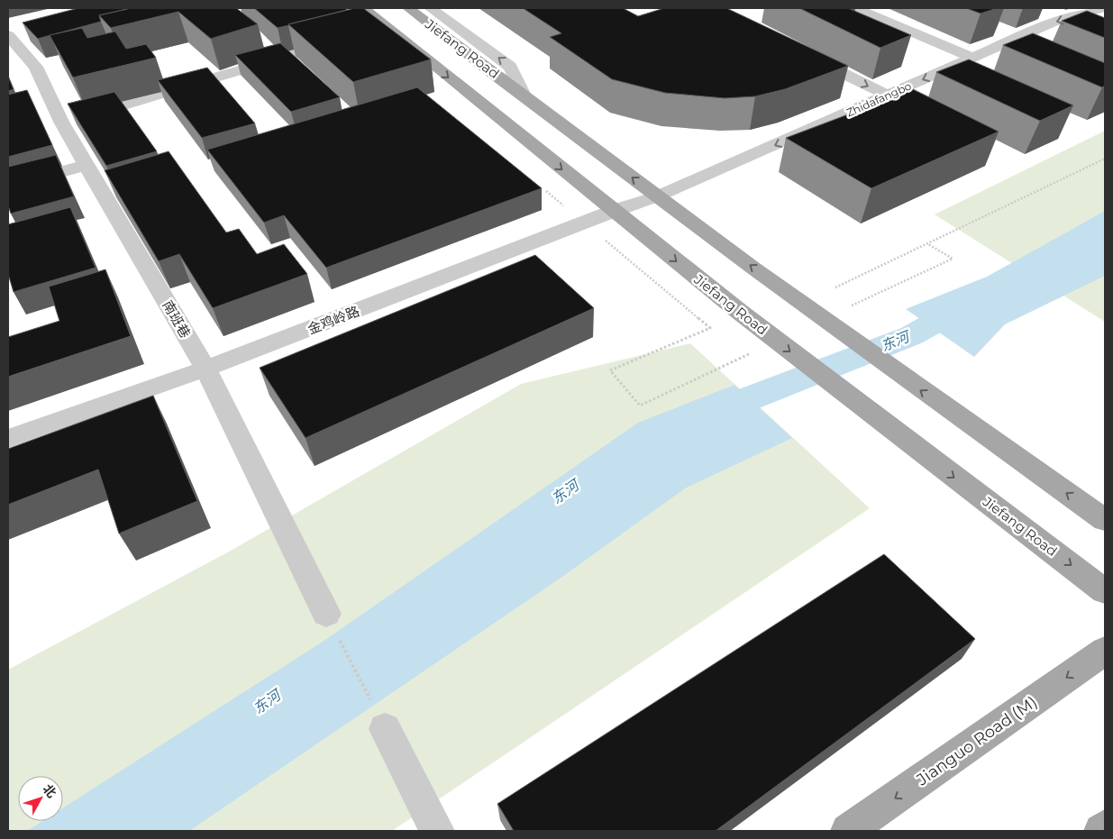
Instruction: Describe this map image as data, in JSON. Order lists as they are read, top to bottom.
{
  "streets": {
    "main road": ["Jiefang Road", "Jianguo Road (M)"],
    "street": ["Zhidafangbo", "南班巷", "金鸡岭路"]
  },
  "crossings": [
    ["Jiefang Road", "Zhidafangbo"],
    ["Jiefang Road", "金鸡岭路"],
    ["Zhidafangbo", "金鸡岭路"],
    ["南班巷", "金鸡岭路"]
  ],
  "one_way": ["Zhidafangbo", "Jianguo Road (M)"],
  "water": ["东河"],
  "north": "top right"
}
